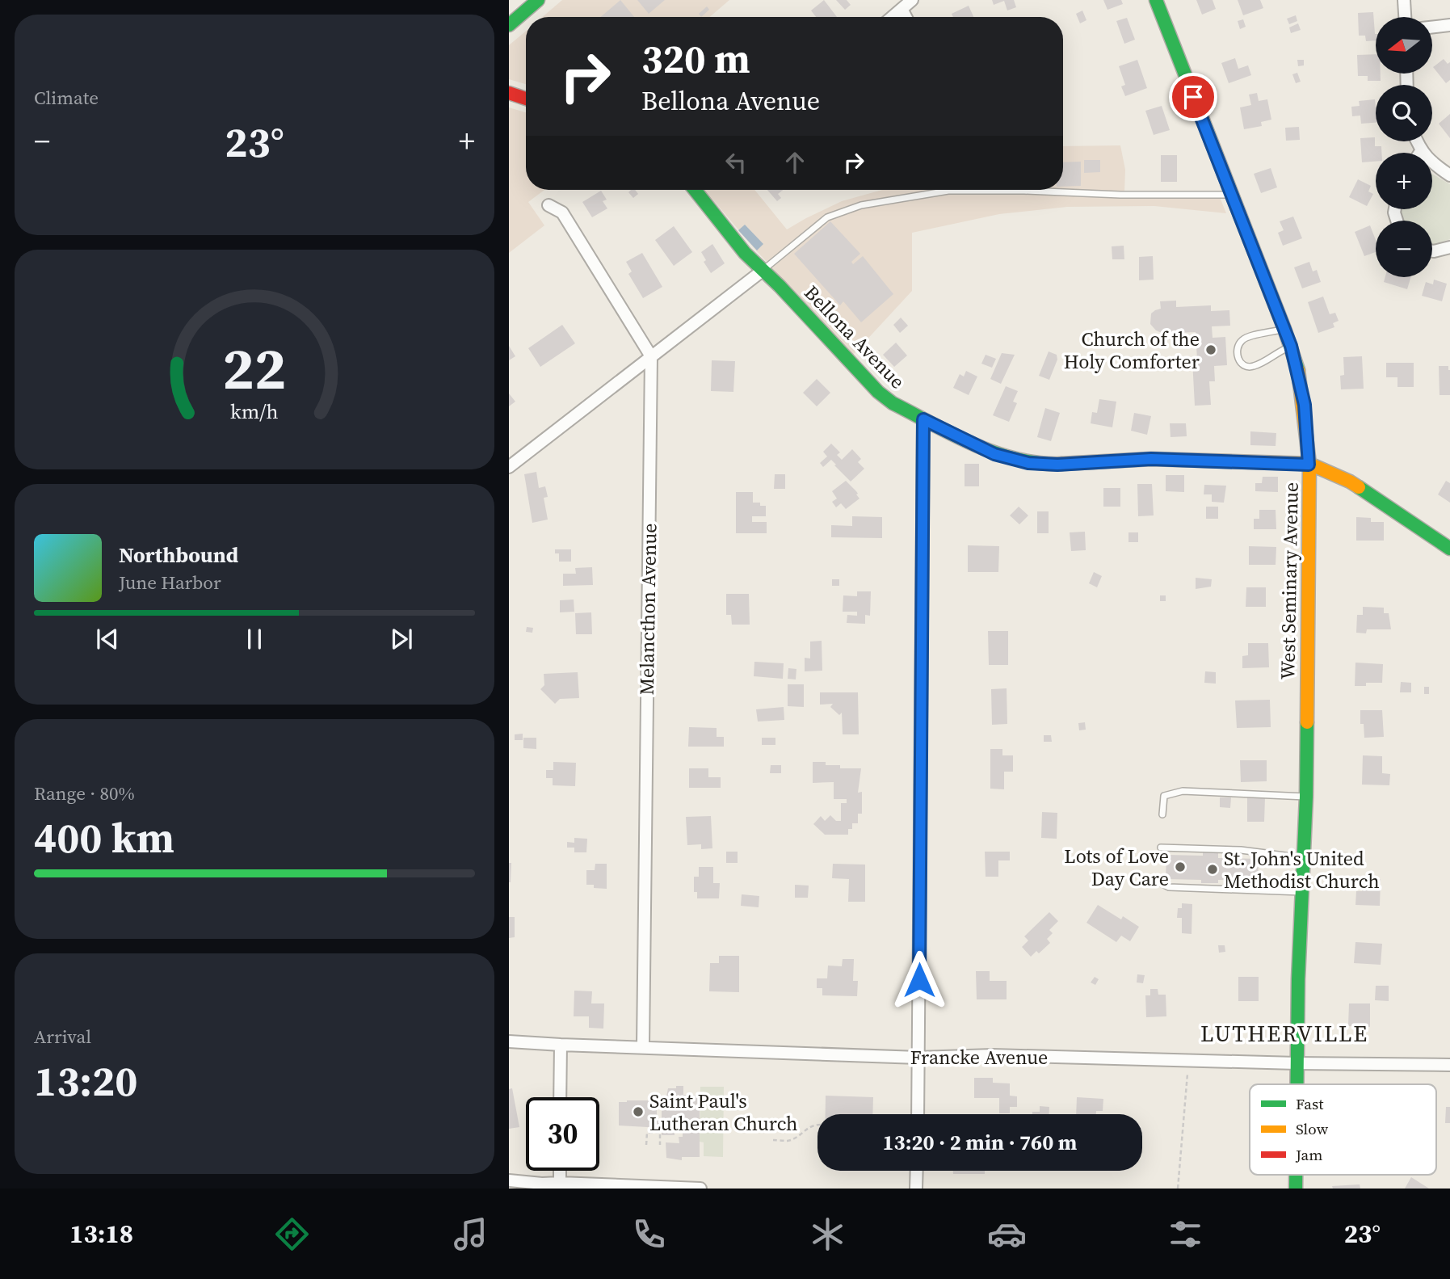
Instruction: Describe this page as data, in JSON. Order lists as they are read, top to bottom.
{
  "streets": {
    "main road": ["Bellona Avenue", "West Seminary Avenue"],
    "street": ["Melancthon Avenue", "Francke Avenue"]
  },
  "crossings": [
    ["Bellona Avenue", "West Seminary Avenue"],
    ["West Seminary Avenue", "Francke Avenue"],
    ["Melancthon Avenue", "Francke Avenue"]
  ],
  "districts": ["LUTHERVILLE"],
  "places": [
    "Church of the Holy Comforter",
    "Lots of Love Day Care",
    "St. John's United Methodist Church",
    "Saint Paul's Lutheran Church"
  ],
  "legend": ["Fast", "Slow", "Jam"],
  "north": "left",
  "page": {
    "tile": [
      "Climate",
      ["Range · 80%", "400 km"],
      ["Arrival", "13:20"]
    ],
    "map_buttons": ["+", "−"],
    "turn": ["320 m", "Bellona Avenue"],
    "heat": ["−", "23°", "+"],
    "song": ["Northbound", "June Harbor"],
    "limit": "30",
    "trip": "13:20 · 2 min · 760 m",
    "tabs": ["13:18", "23°"],
    "gauge": ["22", "km/h"]
  }
}
